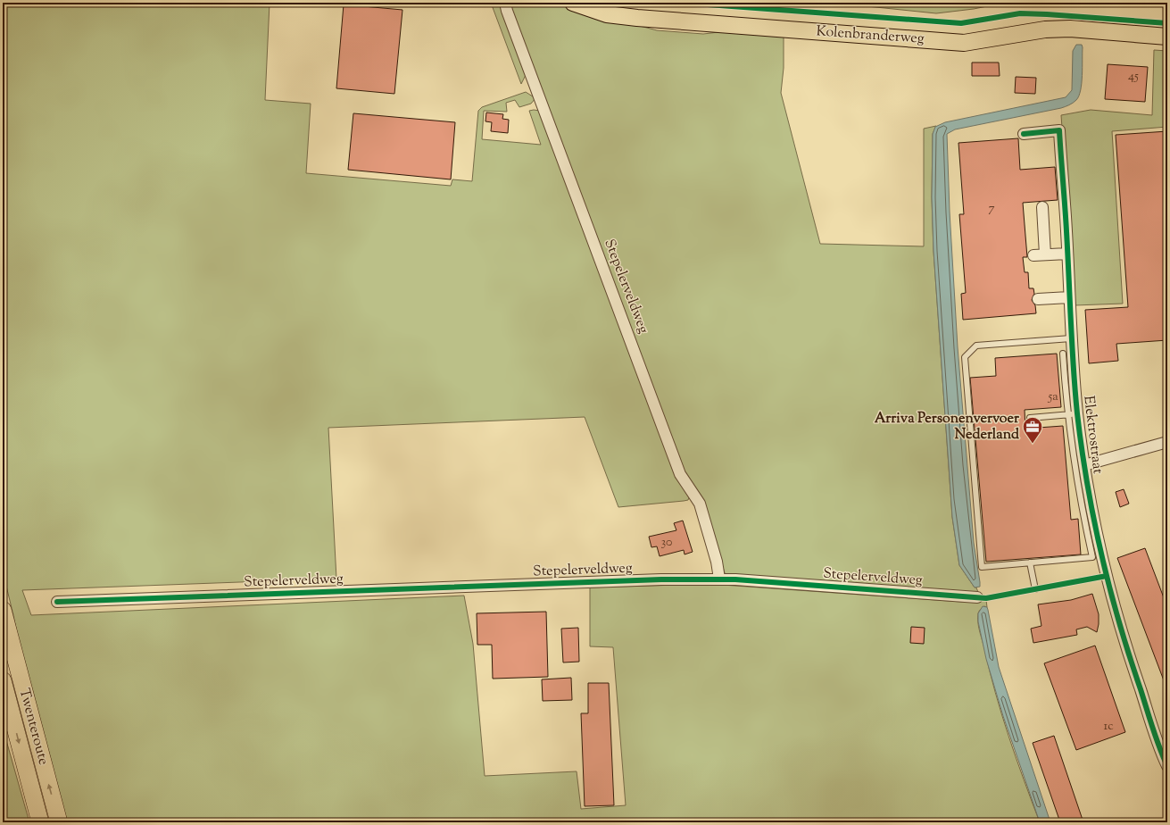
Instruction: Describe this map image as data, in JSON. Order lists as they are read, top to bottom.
{
  "streets": {
    "highway": ["Twenteroute"],
    "main road": ["Kolenbranderweg"],
    "street": ["Stepelerveldweg", "Elektrostraat"]
  },
  "places": {
    "office": ["Arriva Personenvervoer Nederland"]
  },
  "house_numbers": [
    "45",
    "7",
    "5a",
    "30",
    "1c"
  ]
}
